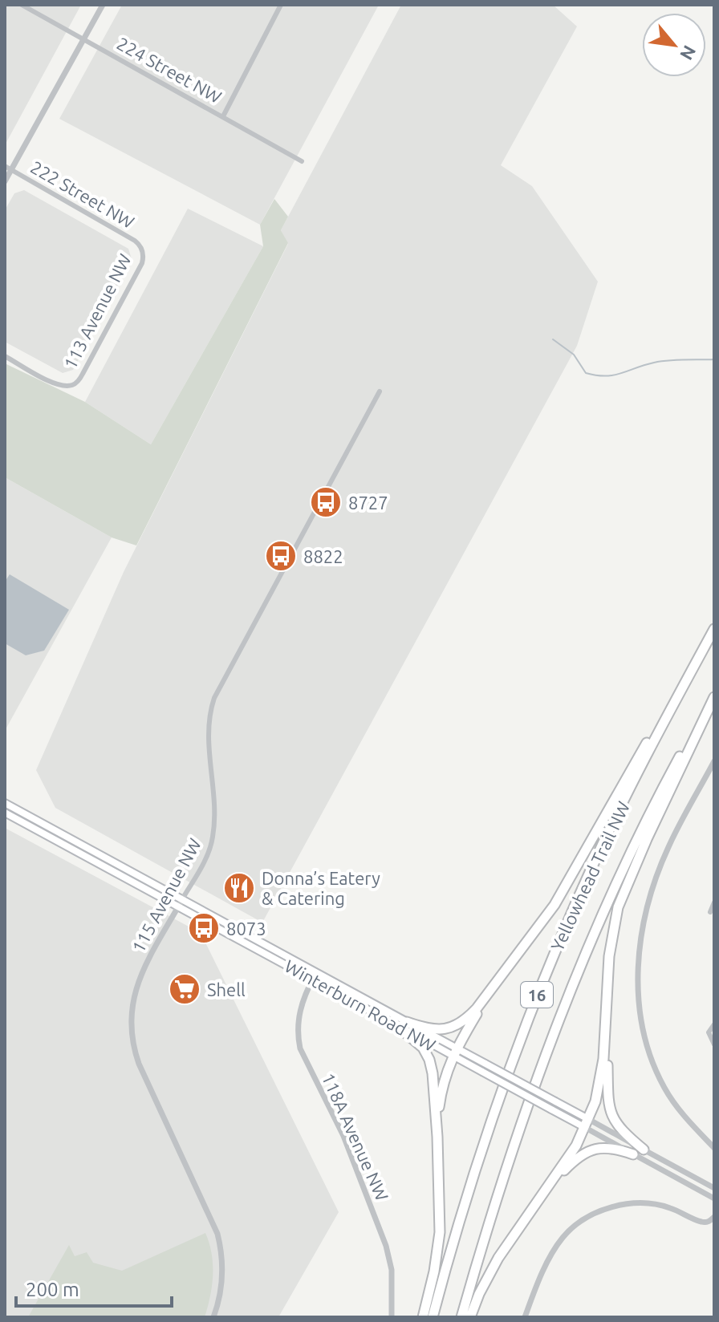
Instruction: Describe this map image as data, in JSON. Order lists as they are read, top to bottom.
{
  "streets": {
    "highway": ["Yellowhead Trail NW", "16"],
    "main road": ["Winterburn Road NW"],
    "street": [
      "224 Street NW",
      "222 Street NW",
      "113 Avenue NW",
      "115 Avenue NW",
      "118A Avenue NW"
    ]
  },
  "crossings": [
    ["222 Street NW", "113 Avenue NW"],
    ["115 Avenue NW", "Winterburn Road NW"],
    ["Winterburn Road NW", "118A Avenue NW"]
  ],
  "places": {
    "bus stop": ["8727", "8822", "8073"],
    "restaurant": ["Donna’s Eatery & Catering"],
    "supermarket": ["Shell"]
  },
  "scale_bar": "200 m",
  "north": "bottom right"
}
